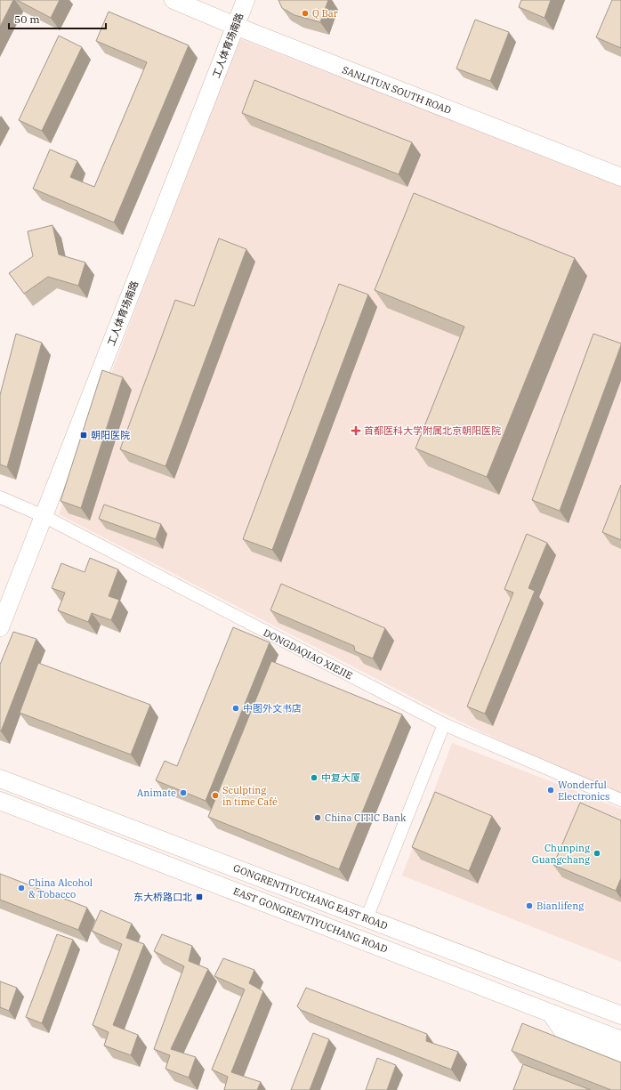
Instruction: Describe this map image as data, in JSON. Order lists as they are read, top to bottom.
{
  "streets": {
    "main road": [
      "工人体育场南路",
      "SANLITUN SOUTH ROAD",
      "GONGRENTIYUCHANG EAST ROAD",
      "EAST GONGRENTIYUCHANG ROAD"
    ],
    "street": ["DONGDAQIAO XIEJIE"]
  },
  "crossings": [
    ["工人体育场南路", "SANLITUN SOUTH ROAD"],
    ["工人体育场南路", "DONGDAQIAO XIEJIE"]
  ],
  "places": {
    "other": [
      "Q Bar",
      "中图外文书店",
      "中复大厦",
      "Wonderful Electronics",
      "Animate",
      "Sculpting in time Café",
      "China CITIC Bank",
      "Chunping Guangchang",
      "China Alcohol & Tobacco",
      "Bianlifeng"
    ],
    "health": ["首都医科大学附属北京朝阳医院"],
    "transit": ["朝阳医院", "东大桥路口北"]
  },
  "scale_bar": "50 m"
}
